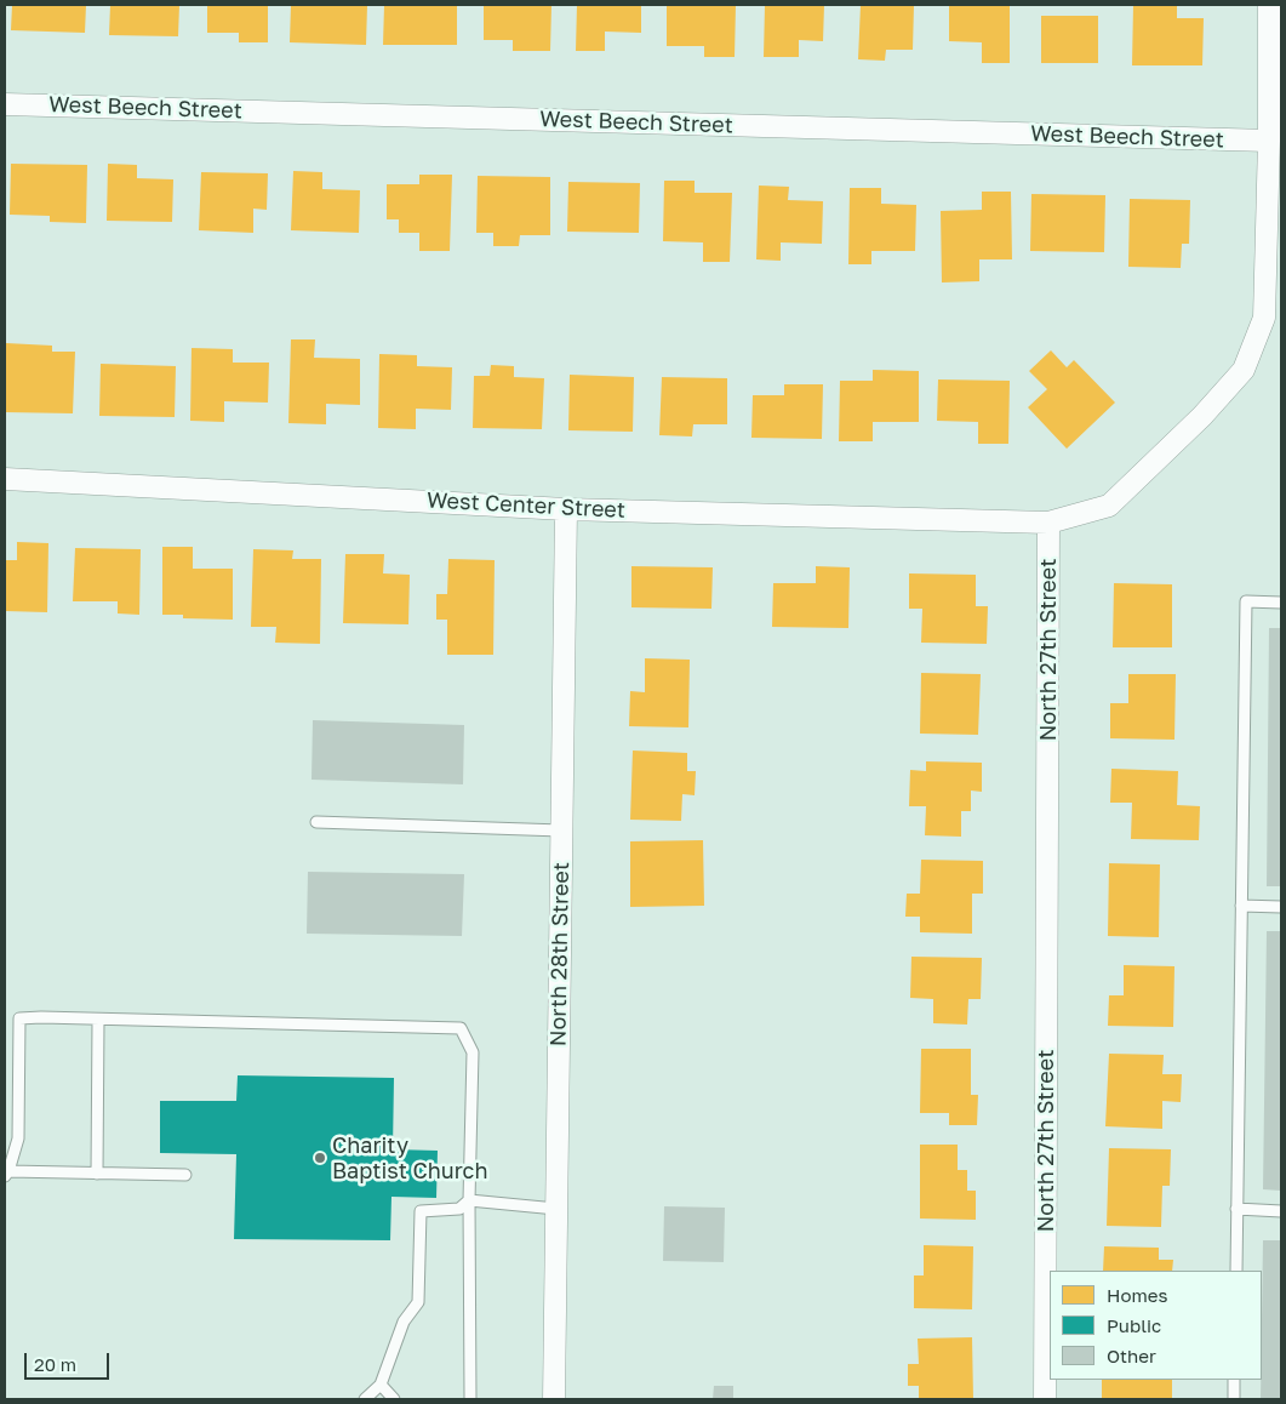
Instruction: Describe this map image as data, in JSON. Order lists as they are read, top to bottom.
{
  "streets": {
    "street": [
      "West Beech Street",
      "West Center Street",
      "North 27th Street",
      "North 28th Street"
    ]
  },
  "crossings": [
    ["West Center Street", "North 27th Street"],
    ["West Center Street", "North 28th Street"]
  ],
  "places": ["Charity Baptist Church"],
  "legend": ["Homes", "Public", "Other"],
  "scale_bar": "20 m"
}
